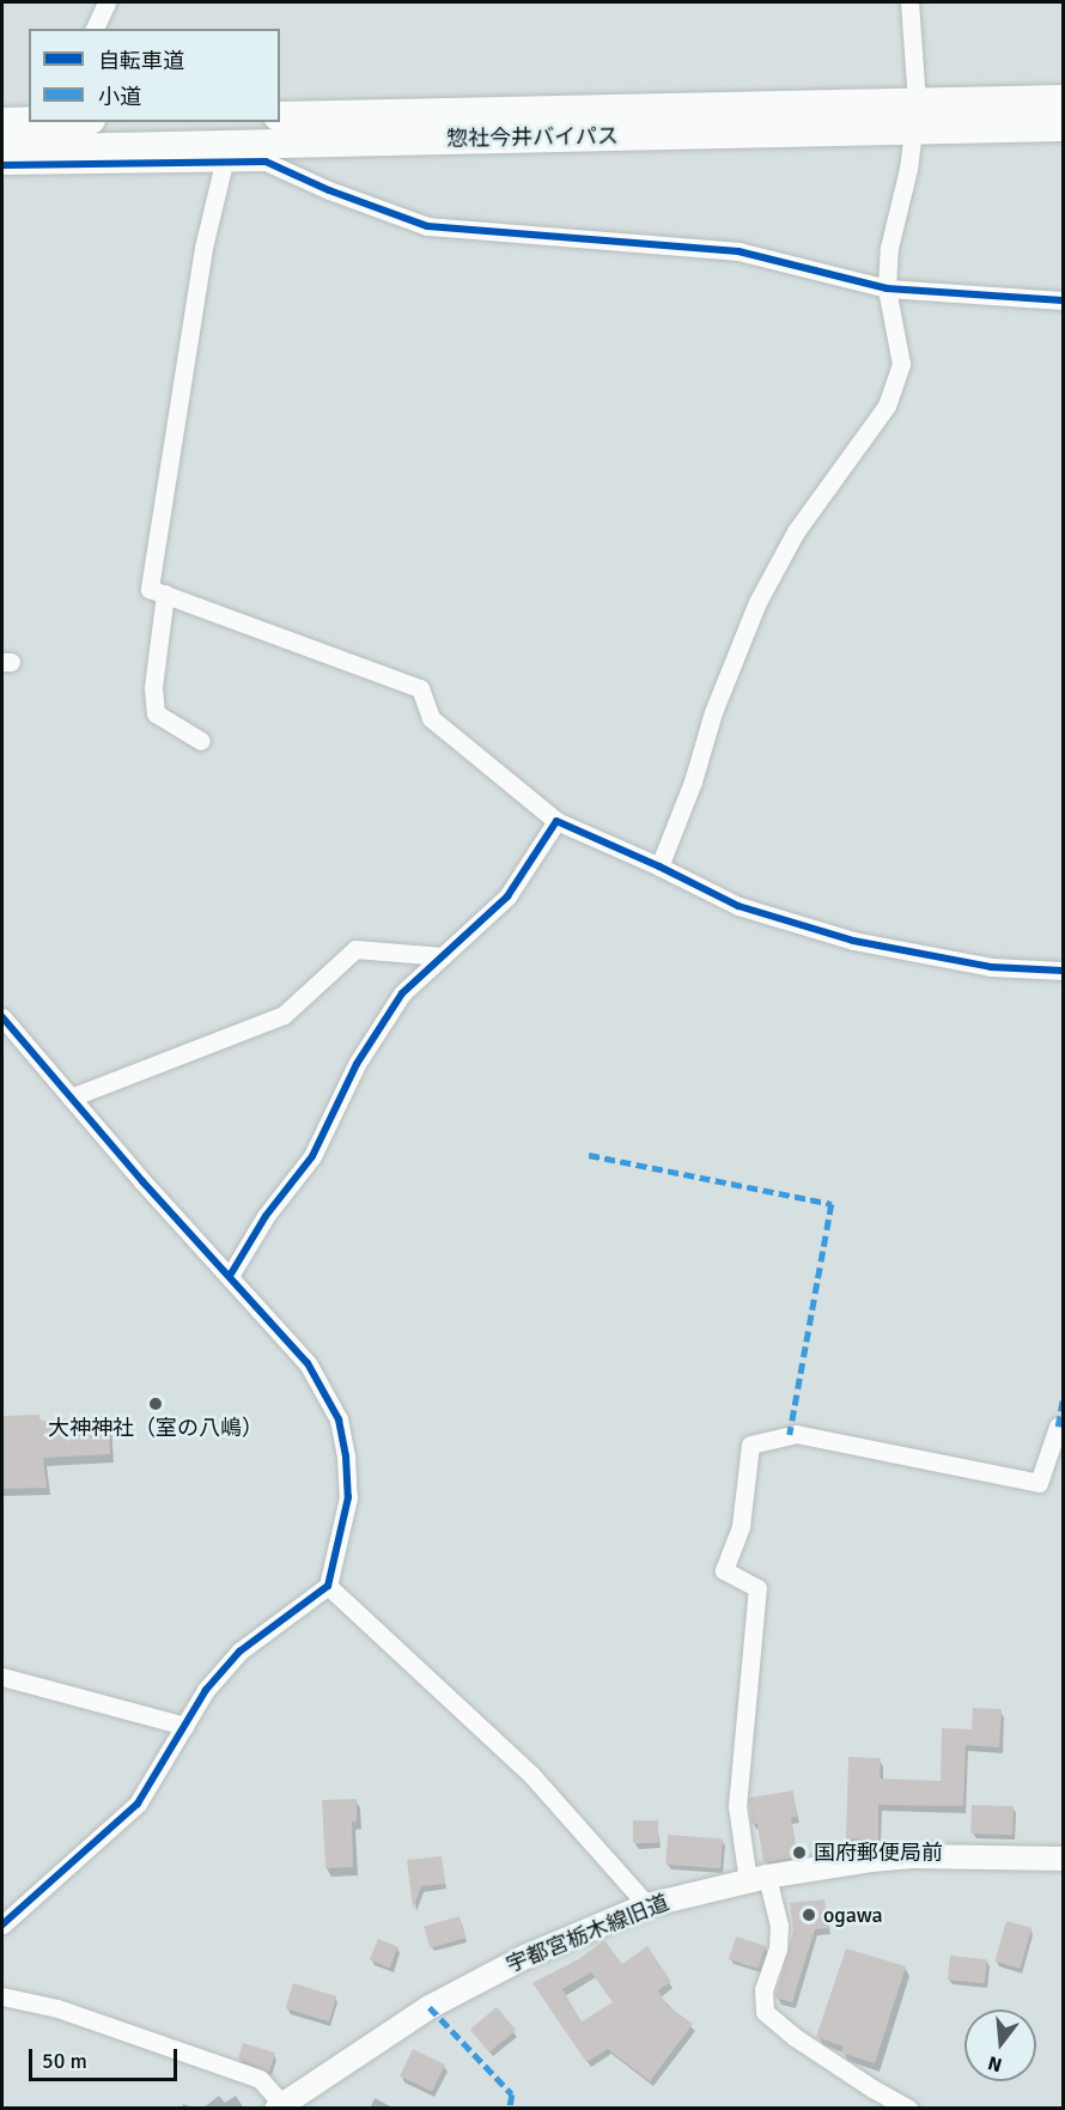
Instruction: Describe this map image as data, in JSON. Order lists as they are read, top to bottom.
{
  "streets": {
    "main road": ["惣社今井バイパス"],
    "street": ["宇都宮栃木線旧道"]
  },
  "places": ["大神神社（室の八嶋）", "国府郵便局前", "ogawa"],
  "legend": ["自転車道", "小道"],
  "scale_bar": "50 m",
  "north": "bottom"
}
